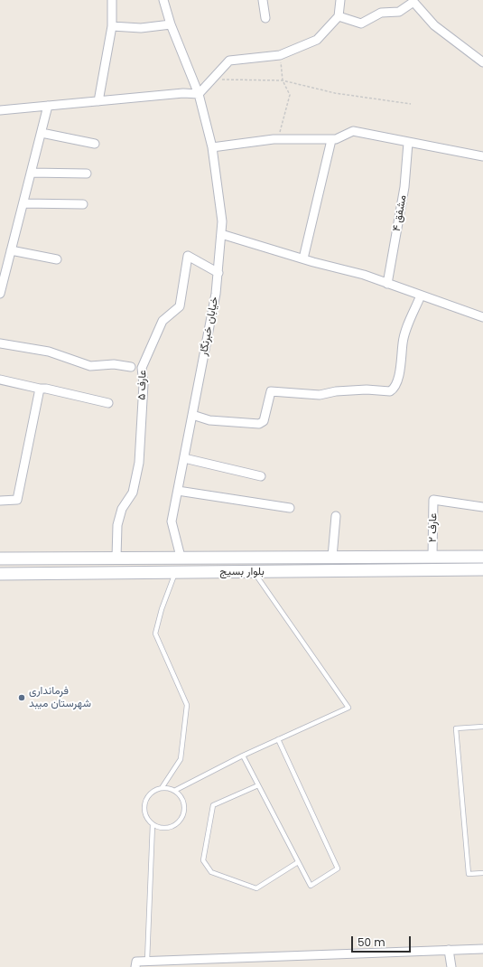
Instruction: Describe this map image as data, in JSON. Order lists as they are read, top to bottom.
{
  "streets": {
    "main road": ["بلوار بسیج"],
    "street": [
      "مشفق ۴",
      "خیابان خبرنگار",
      "عارف ۵",
      "عارف ۲"
    ]
  },
  "crossings": [
    ["خیابان خبرنگار", "عارف ۵"],
    ["خیابان خبرنگار", "بلوار بسیج"],
    ["عارف ۵", "بلوار بسیج"],
    ["عارف ۲", "بلوار بسیج"]
  ],
  "places": ["فرمانداری شهرستان میبد"],
  "scale_bar": "50 m"
}
